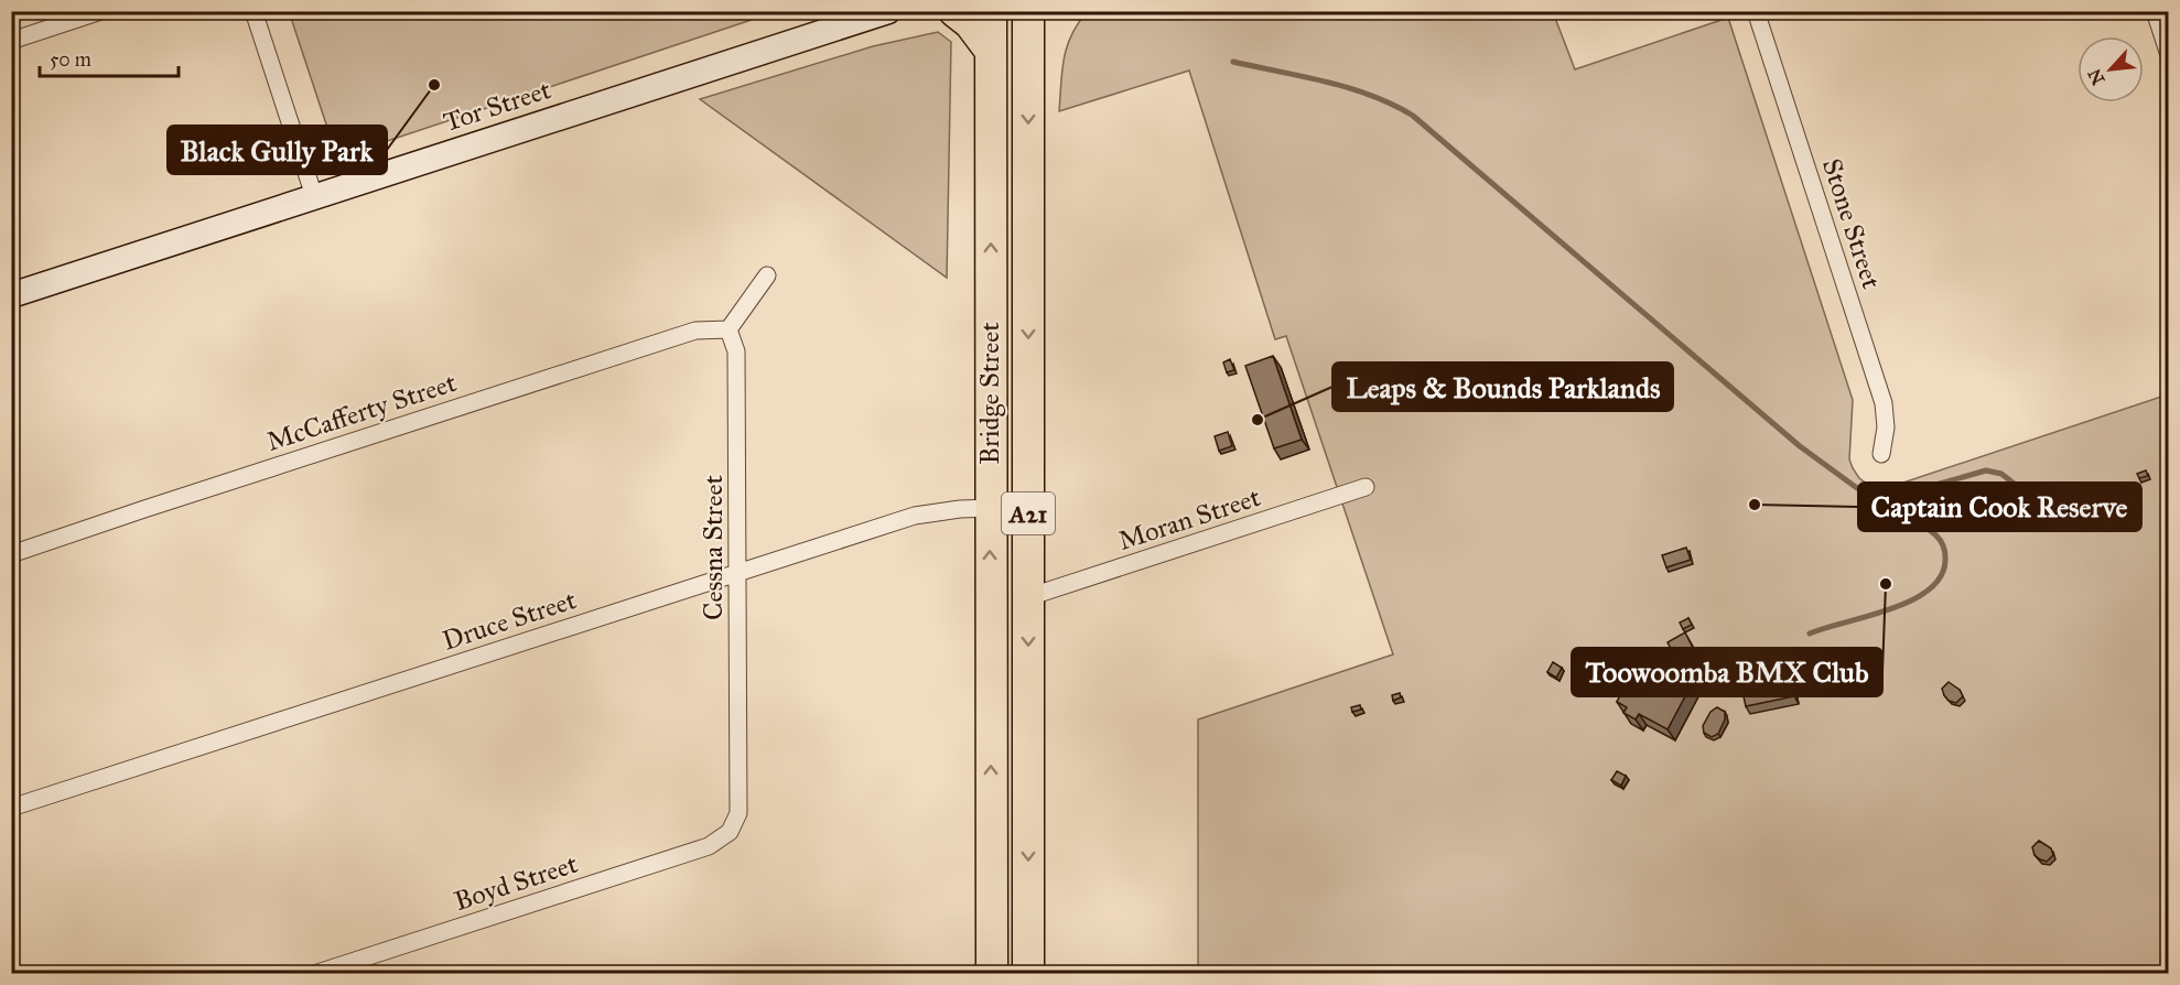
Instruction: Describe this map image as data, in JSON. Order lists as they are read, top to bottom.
{
  "streets": {
    "highway": ["Bridge Street", "A21"],
    "street": [
      "Tor Street",
      "Stone Street",
      "McCafferty Street",
      "Moran Street",
      "Cessna Street",
      "Druce Street",
      "Boyd Street"
    ]
  },
  "crossings": [
    ["Bridge Street", "A21"],
    ["Bridge Street", "Moran Street"],
    ["Bridge Street", "Druce Street"],
    ["McCafferty Street", "Cessna Street"],
    ["Cessna Street", "Druce Street"],
    ["Cessna Street", "Boyd Street"]
  ],
  "places": [
    "Black Gully Park",
    "Leaps & Bounds Parklands",
    "Captain Cook Reserve",
    "Toowoomba BMX Club"
  ],
  "scale_bar": "50 m",
  "north": "bottom left"
}
